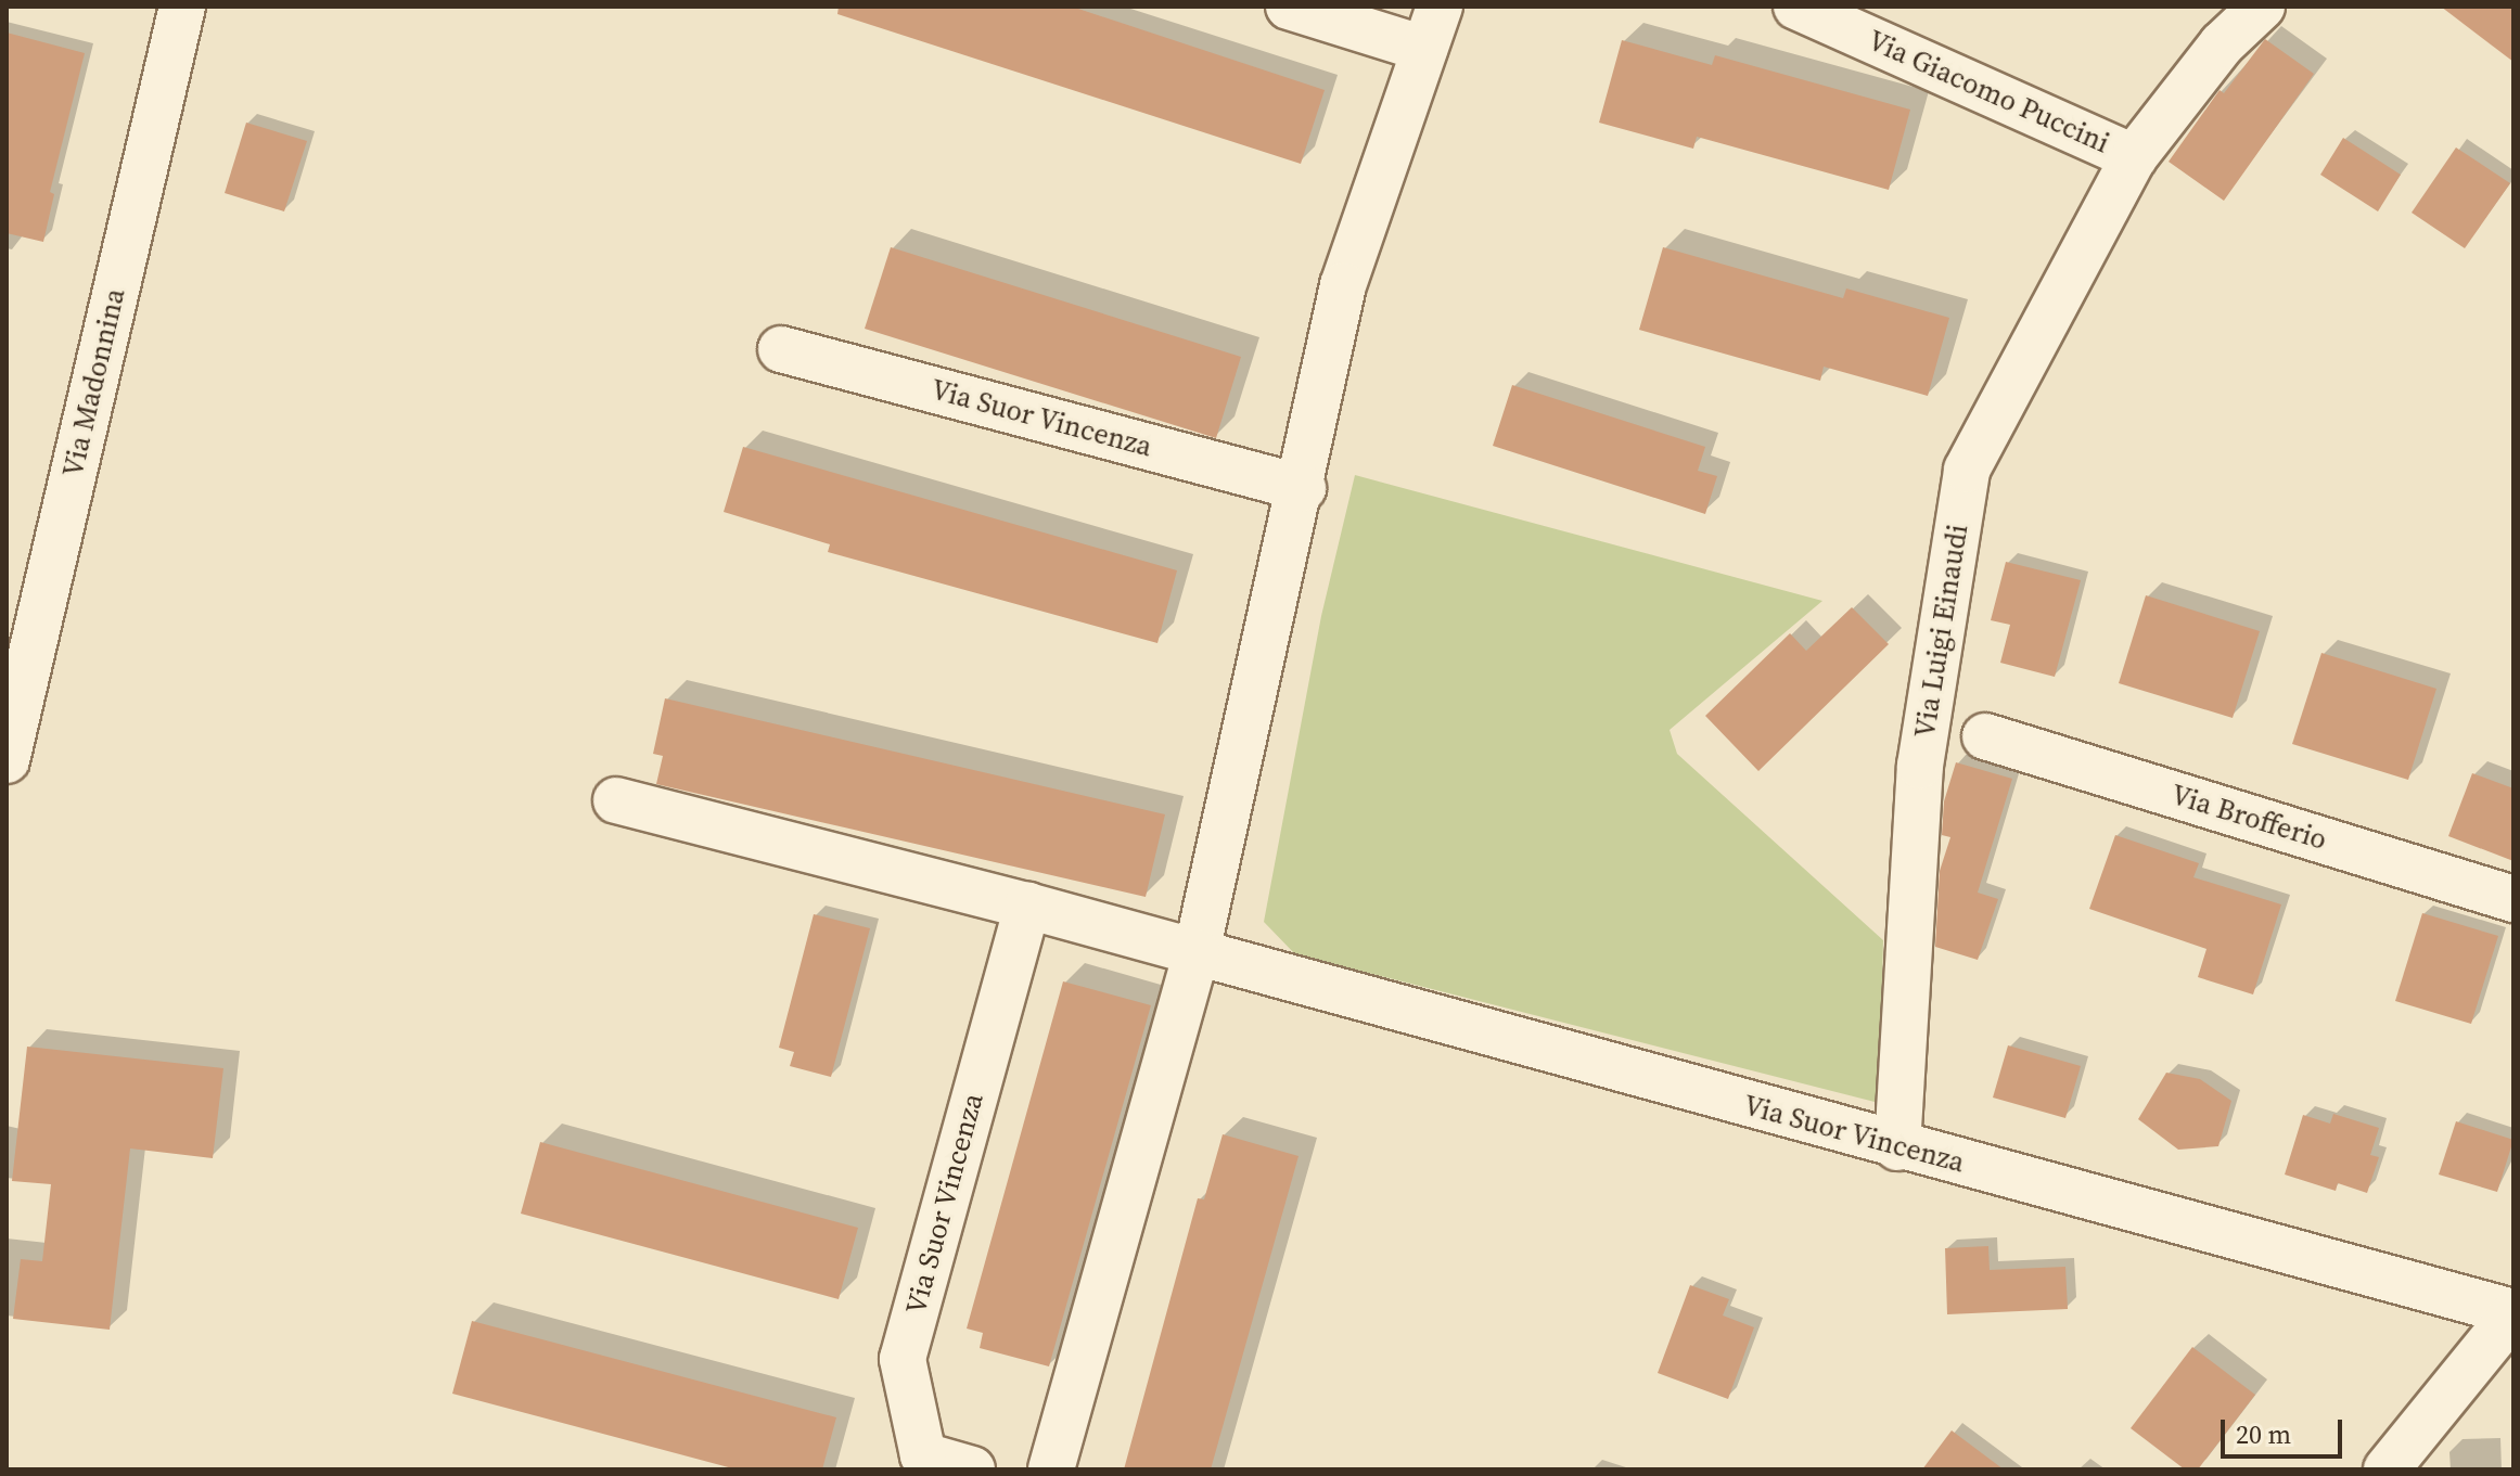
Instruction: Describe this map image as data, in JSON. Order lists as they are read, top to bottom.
{
  "streets": {
    "street": [
      "Via Giacomo Puccini",
      "Via Madonnina",
      "Via Suor Vincenza",
      "Via Luigi Einaudi",
      "Via Brofferio"
    ]
  },
  "crossings": [
    ["Via Giacomo Puccini", "Via Luigi Einaudi"],
    ["Via Suor Vincenza", "Via Luigi Einaudi"]
  ],
  "scale_bar": "20 m"
}
